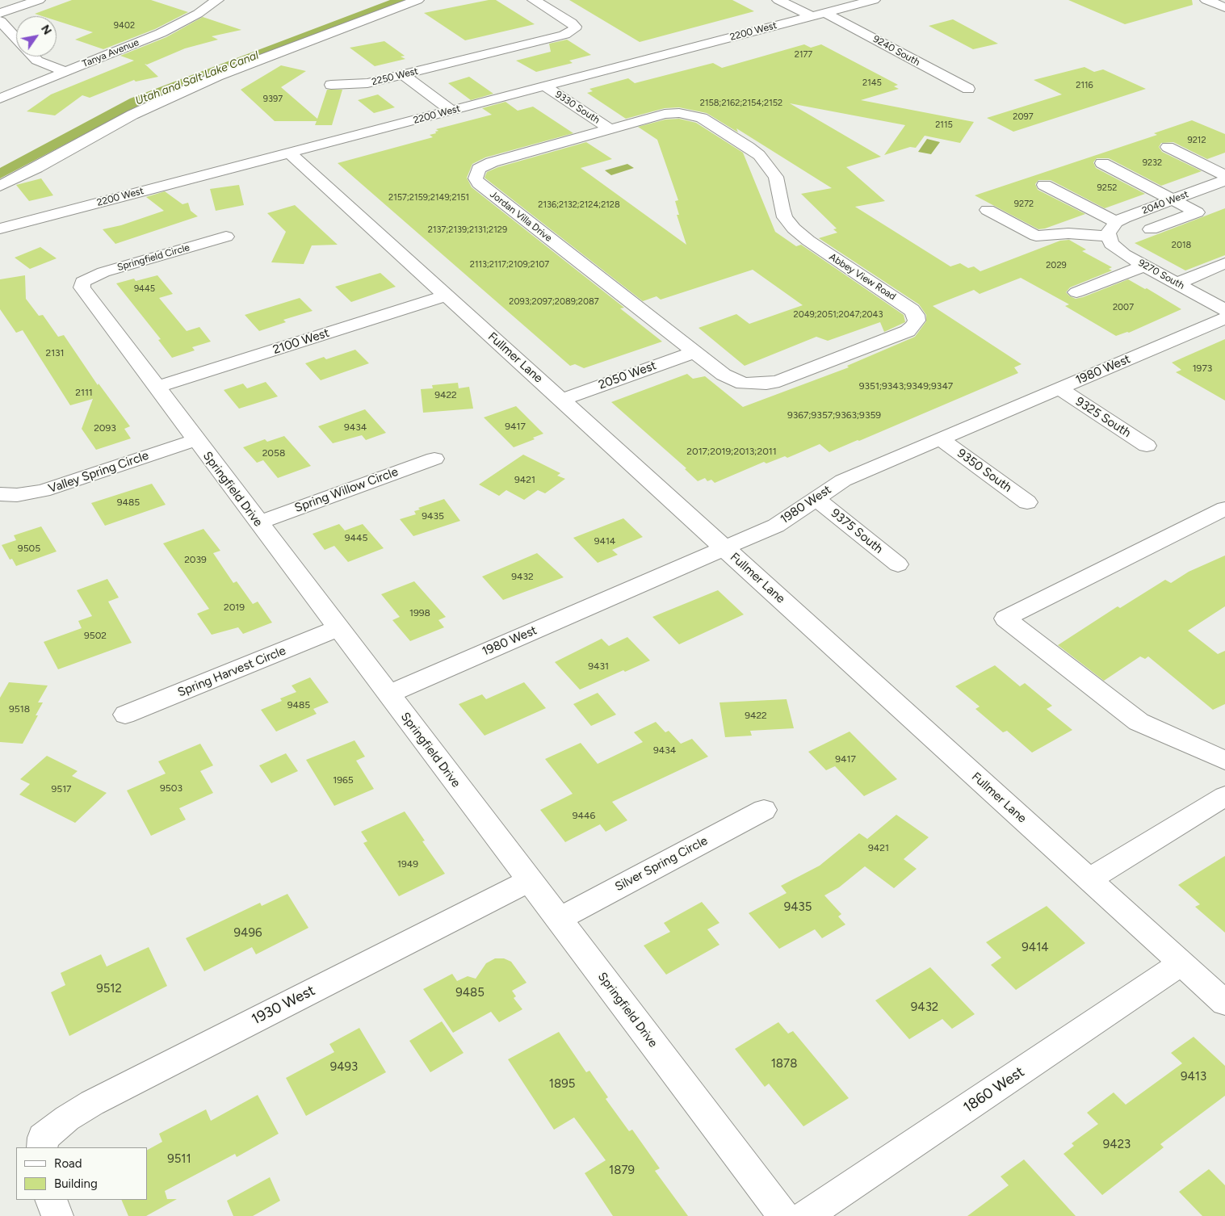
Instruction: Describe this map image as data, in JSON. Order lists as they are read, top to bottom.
{
  "streets": {
    "street": [
      "2200 West",
      "9240 South",
      "Tanya Avenue",
      "2250 West",
      "9330 South",
      "2040 West",
      "Jordan Villa Drive",
      "Springfield Circle",
      "9270 South",
      "Abbey View Road",
      "2100 West",
      "Fullmer Lane",
      "1980 West",
      "2050 West",
      "9325 South",
      "9350 South",
      "Valley Spring Circle",
      "Springfield Drive",
      "Spring Willow Circle",
      "9375 South",
      "Spring Harvest Circle",
      "Silver Spring Circle",
      "1930 West",
      "1860 West"
    ]
  },
  "crossings": [
    ["2200 West", "9240 South"],
    ["2200 West", "9330 South"],
    ["2200 West", "Fullmer Lane"],
    ["9330 South", "Jordan Villa Drive"],
    ["2040 West", "9270 South"],
    ["Jordan Villa Drive", "Abbey View Road"],
    ["Jordan Villa Drive", "2050 West"],
    ["Springfield Circle", "Springfield Drive"],
    ["2100 West", "Fullmer Lane"],
    ["2100 West", "Springfield Drive"],
    ["Fullmer Lane", "1980 West"],
    ["Fullmer Lane", "2050 West"],
    ["Fullmer Lane", "1860 West"],
    ["1980 West", "9325 South"],
    ["1980 West", "9350 South"],
    ["1980 West", "Springfield Drive"],
    ["1980 West", "9375 South"],
    ["Valley Spring Circle", "Springfield Drive"],
    ["Springfield Drive", "Spring Willow Circle"],
    ["Springfield Drive", "Spring Harvest Circle"],
    ["Springfield Drive", "Silver Spring Circle"],
    ["Springfield Drive", "1930 West"]
  ],
  "water": ["Utah and Salt Lake Canal"],
  "house_numbers": [
    "9402",
    "2177",
    "2145",
    "2116",
    "9397",
    "2158;2162;2154;2152",
    "2097",
    "2115",
    "9212",
    "9232",
    "9252",
    "2157;2159;2149;2151",
    "9272",
    "2136;2132;2124;2128",
    "2137;2139;2131;2129",
    "2018",
    "2113;2117;2109;2107",
    "2029",
    "9445",
    "2093;2097;2089;2087",
    "2007",
    "2049;2051;2047;2043",
    "2131",
    "1973",
    "9351;9343;9349;9347",
    "2111",
    "9422",
    "9367;9357;9363;9359",
    "9417",
    "9434",
    "2093",
    "2017;2019;2013;2011",
    "2058",
    "9421",
    "9485",
    "9435",
    "9445",
    "9414",
    "9505",
    "2039",
    "9432",
    "2019",
    "1998",
    "9502",
    "9431",
    "9485",
    "9518",
    "9422",
    "9434",
    "9417",
    "1965",
    "9503",
    "9517",
    "9446",
    "9421",
    "1949",
    "9435",
    "9496",
    "9414",
    "9512",
    "9485",
    "9432",
    "1878",
    "9493",
    "9413",
    "1895",
    "9423",
    "9511",
    "1879"
  ],
  "legend": ["Road", "Building"],
  "north": "top right"
}
